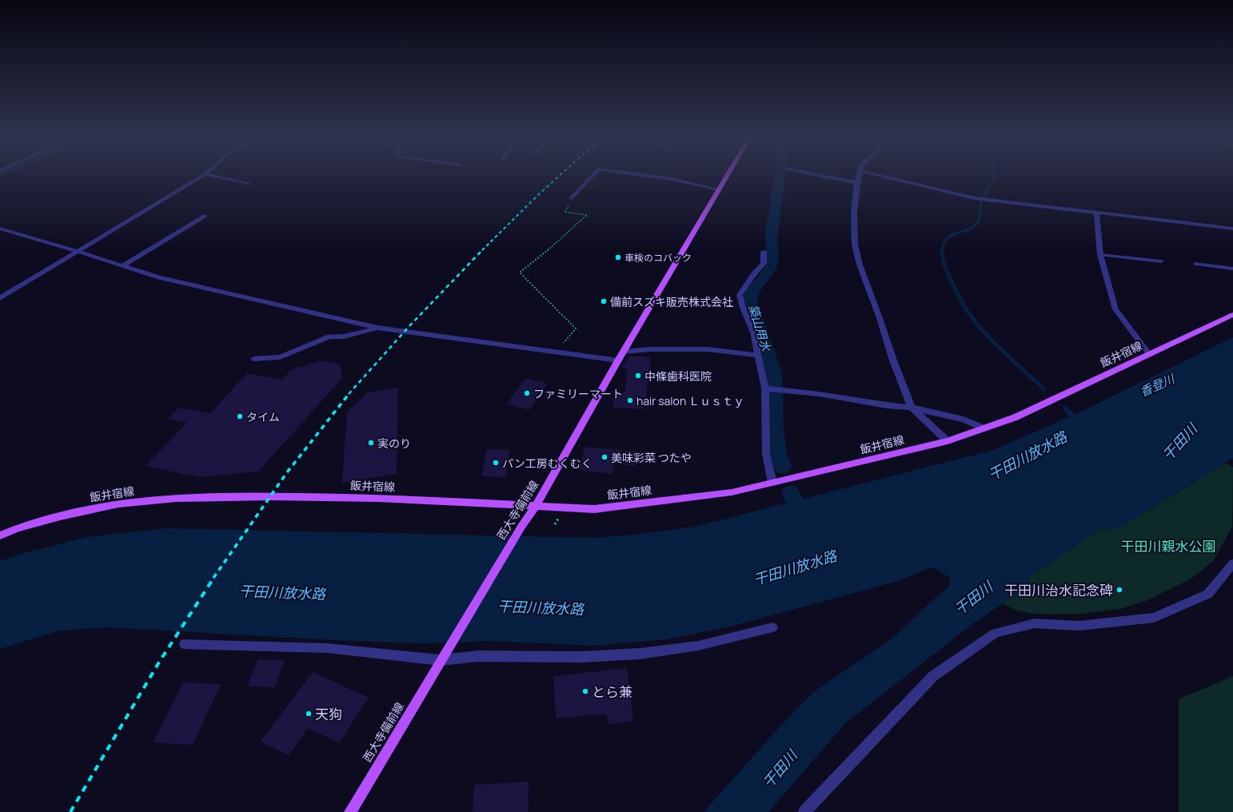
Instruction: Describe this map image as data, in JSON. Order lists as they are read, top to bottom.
{
  "streets": {
    "main road": ["飯井宿線", "西大寺備前線"]
  },
  "crossings": [
    ["飯井宿線", "西大寺備前線"]
  ],
  "water": [
    "築山用水",
    "香登川",
    "干田川",
    "干田川放水路"
  ],
  "parks": ["干田川親水公園"],
  "places": [
    "車検のコバック",
    "備前スズキ販売株式会社",
    "中條歯科医院",
    "ファミリーマート",
    "hair salon Ｌｕｓｔｙ",
    "タイム",
    "実のり",
    "美味彩菜 つたや",
    "パン工房むくむく",
    "干田川治水記念碑",
    "とら兼",
    "天狗"
  ]
}
